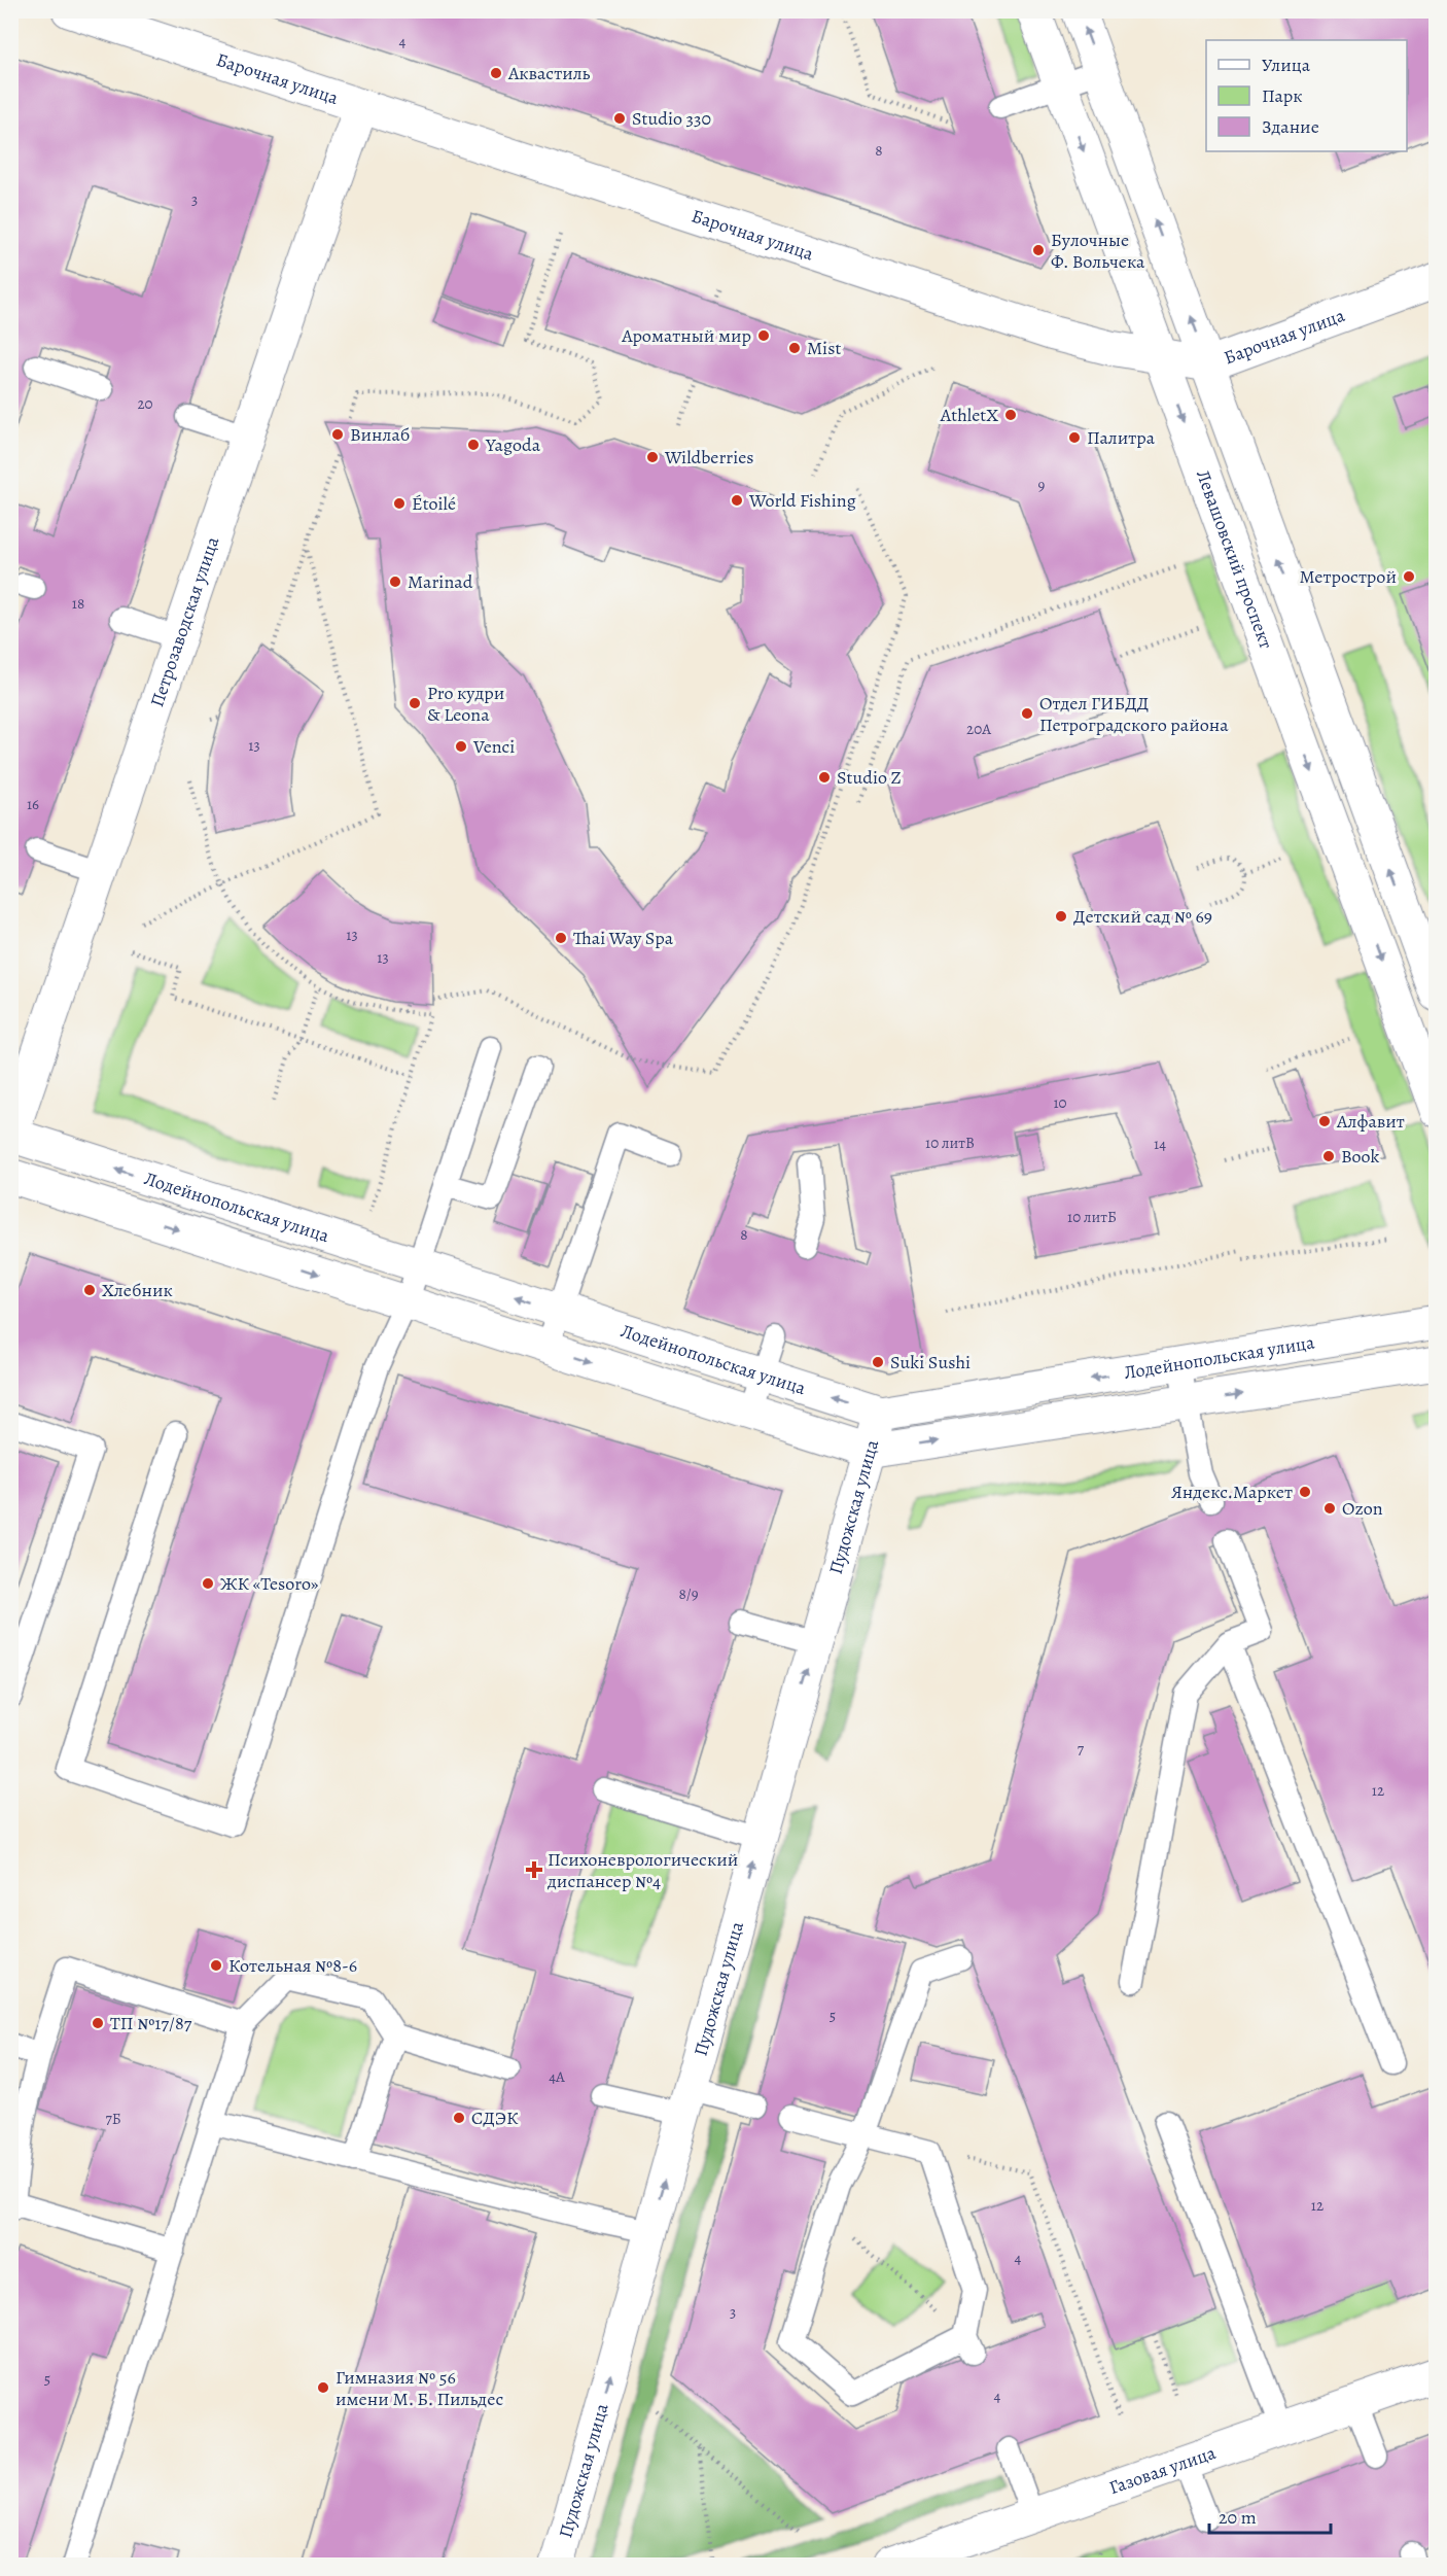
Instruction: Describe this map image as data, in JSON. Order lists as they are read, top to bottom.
{
  "streets": {
    "street": [
      "Барочная улица",
      "Левашовский проспект",
      "Петрозаводская улица",
      "Лодейнопольская улица",
      "Пудожская улица",
      "Газовая улица"
    ]
  },
  "crossings": [
    ["Барочная улица", "Левашовский проспект"],
    ["Барочная улица", "Петрозаводская улица"],
    ["Петрозаводская улица", "Лодейнопольская улица"],
    ["Лодейнопольская улица", "Пудожская улица"]
  ],
  "one_way": ["Пудожская улица"],
  "places": {
    "other": [
      "Аквастиль",
      "Studio 330",
      "Булочные Ф. Вольчека",
      "Ароматный мир",
      "Mist",
      "AthletX",
      "Винлаб",
      "Палитра",
      "Yagoda",
      "Wildberries",
      "World Fishing",
      "Étoilé",
      "Метрострой",
      "Marinad",
      "Pro кудри & Leona",
      "Отдел ГИБДД Петроградского района",
      "Venci",
      "Studio Z",
      "Детский сад № 69",
      "Thai Way Spa",
      "Алфавит",
      "Book",
      "Хлебник",
      "Suki Sushi",
      "Яндекс.Маркет",
      "Ozon",
      "ЖК «Tesoro»",
      "Котельная №8-6",
      "ТП №17/87",
      "СДЭК",
      "Гимназия № 56 имени М. Б. Пильдес"
    ],
    "health": ["Психоневрологический диспансер №4"]
  },
  "house_numbers": [
    "4",
    "8",
    "3",
    "20",
    "9",
    "18",
    "20А",
    "13",
    "16",
    "13",
    "13",
    "10",
    "10 литВ",
    "14",
    "10 литБ",
    "8",
    "8/9",
    "7",
    "12",
    "5",
    "4А",
    "7Б",
    "12",
    "4",
    "3",
    "5",
    "4"
  ],
  "legend": ["Улица", "Парк", "Здание"],
  "scale_bar": "20 m"
}
